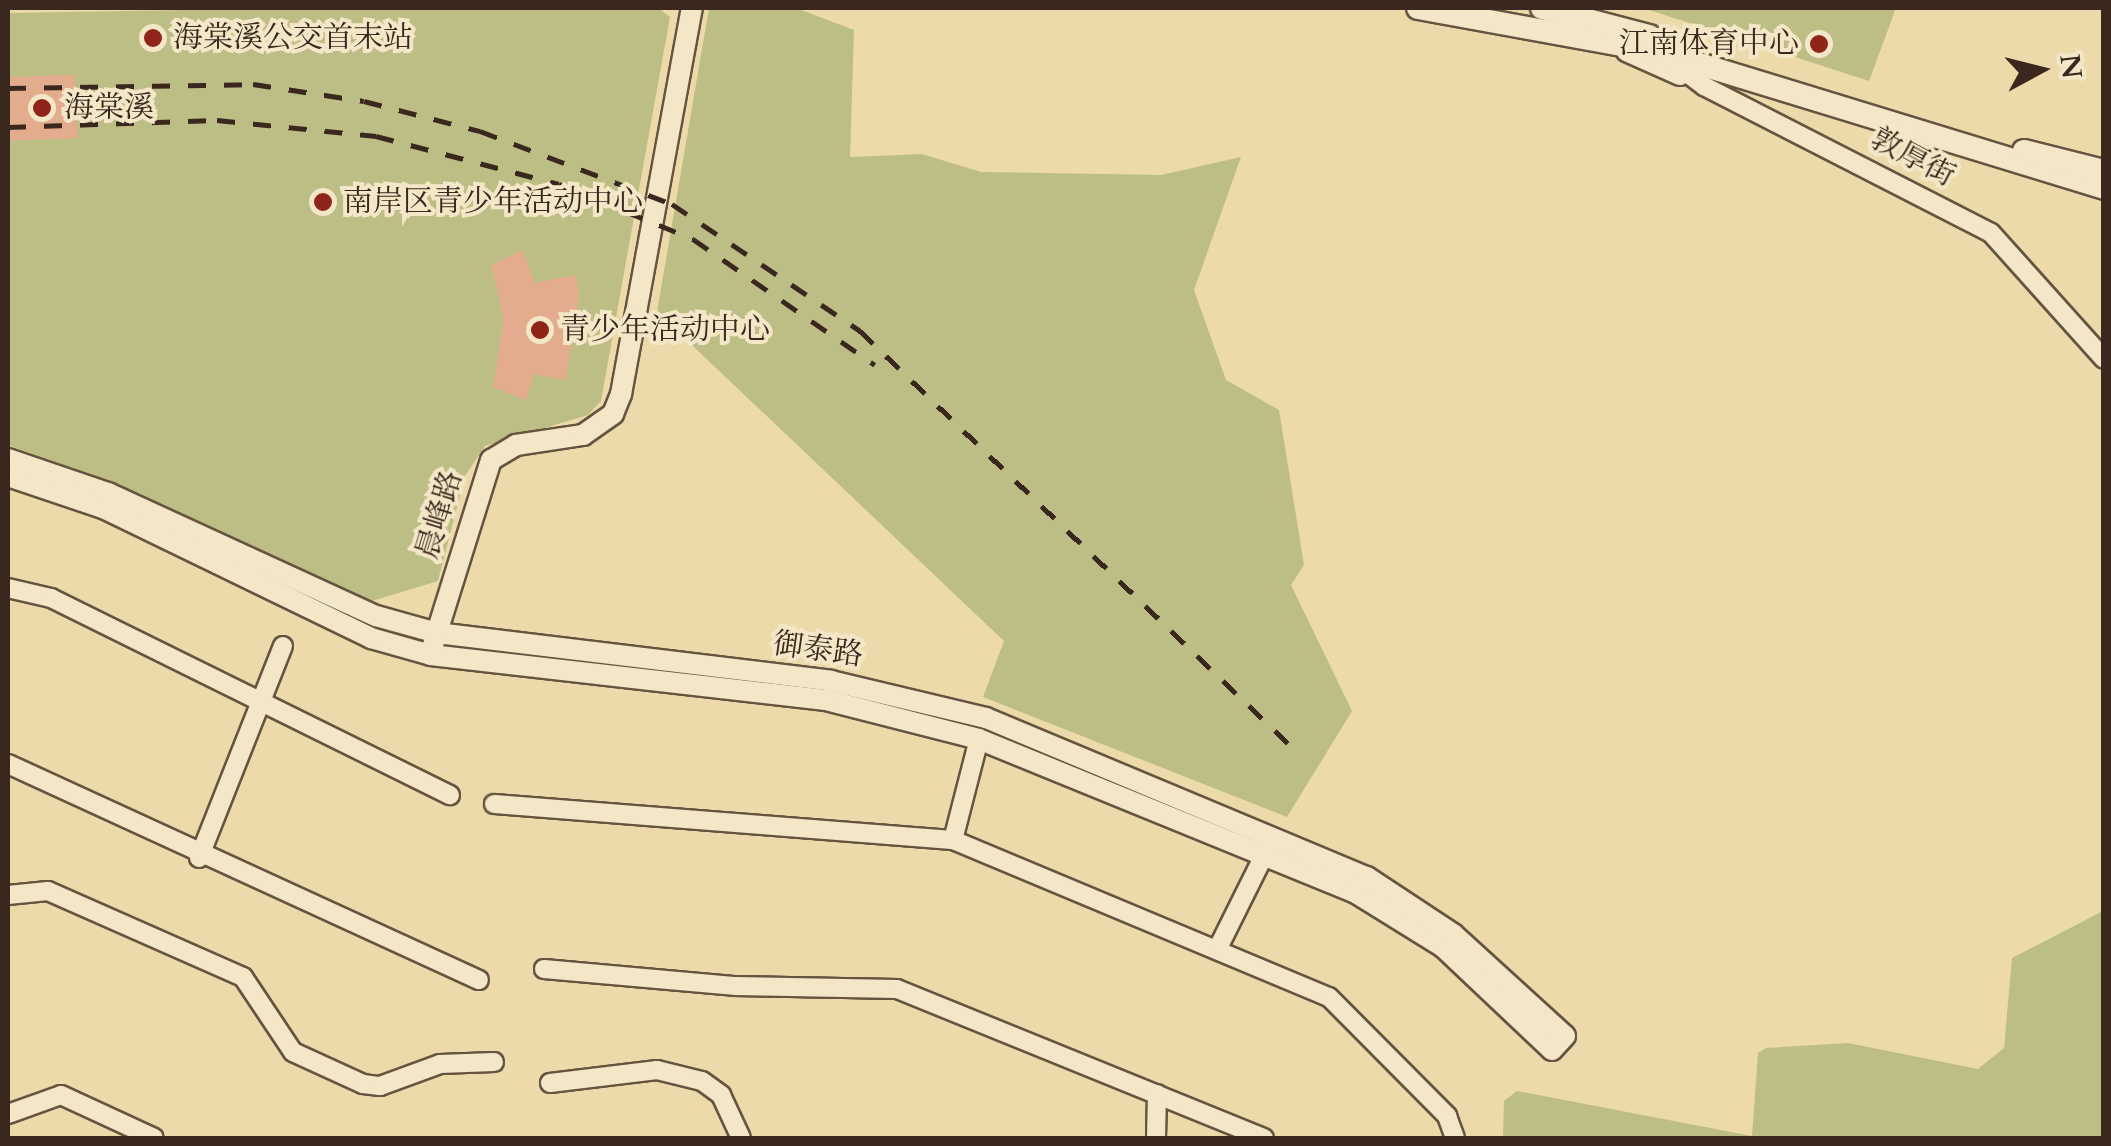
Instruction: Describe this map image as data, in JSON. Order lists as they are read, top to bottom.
{
  "streets": {
    "street": ["敦厚街", "晨峰路", "御泰路"]
  },
  "crossings": [
    ["晨峰路", "御泰路"]
  ],
  "places": [
    "海棠溪公交首末站",
    "江南体育中心",
    "海棠溪",
    "南岸区青少年活动中心",
    "青少年活动中心"
  ],
  "north": "right"
}
